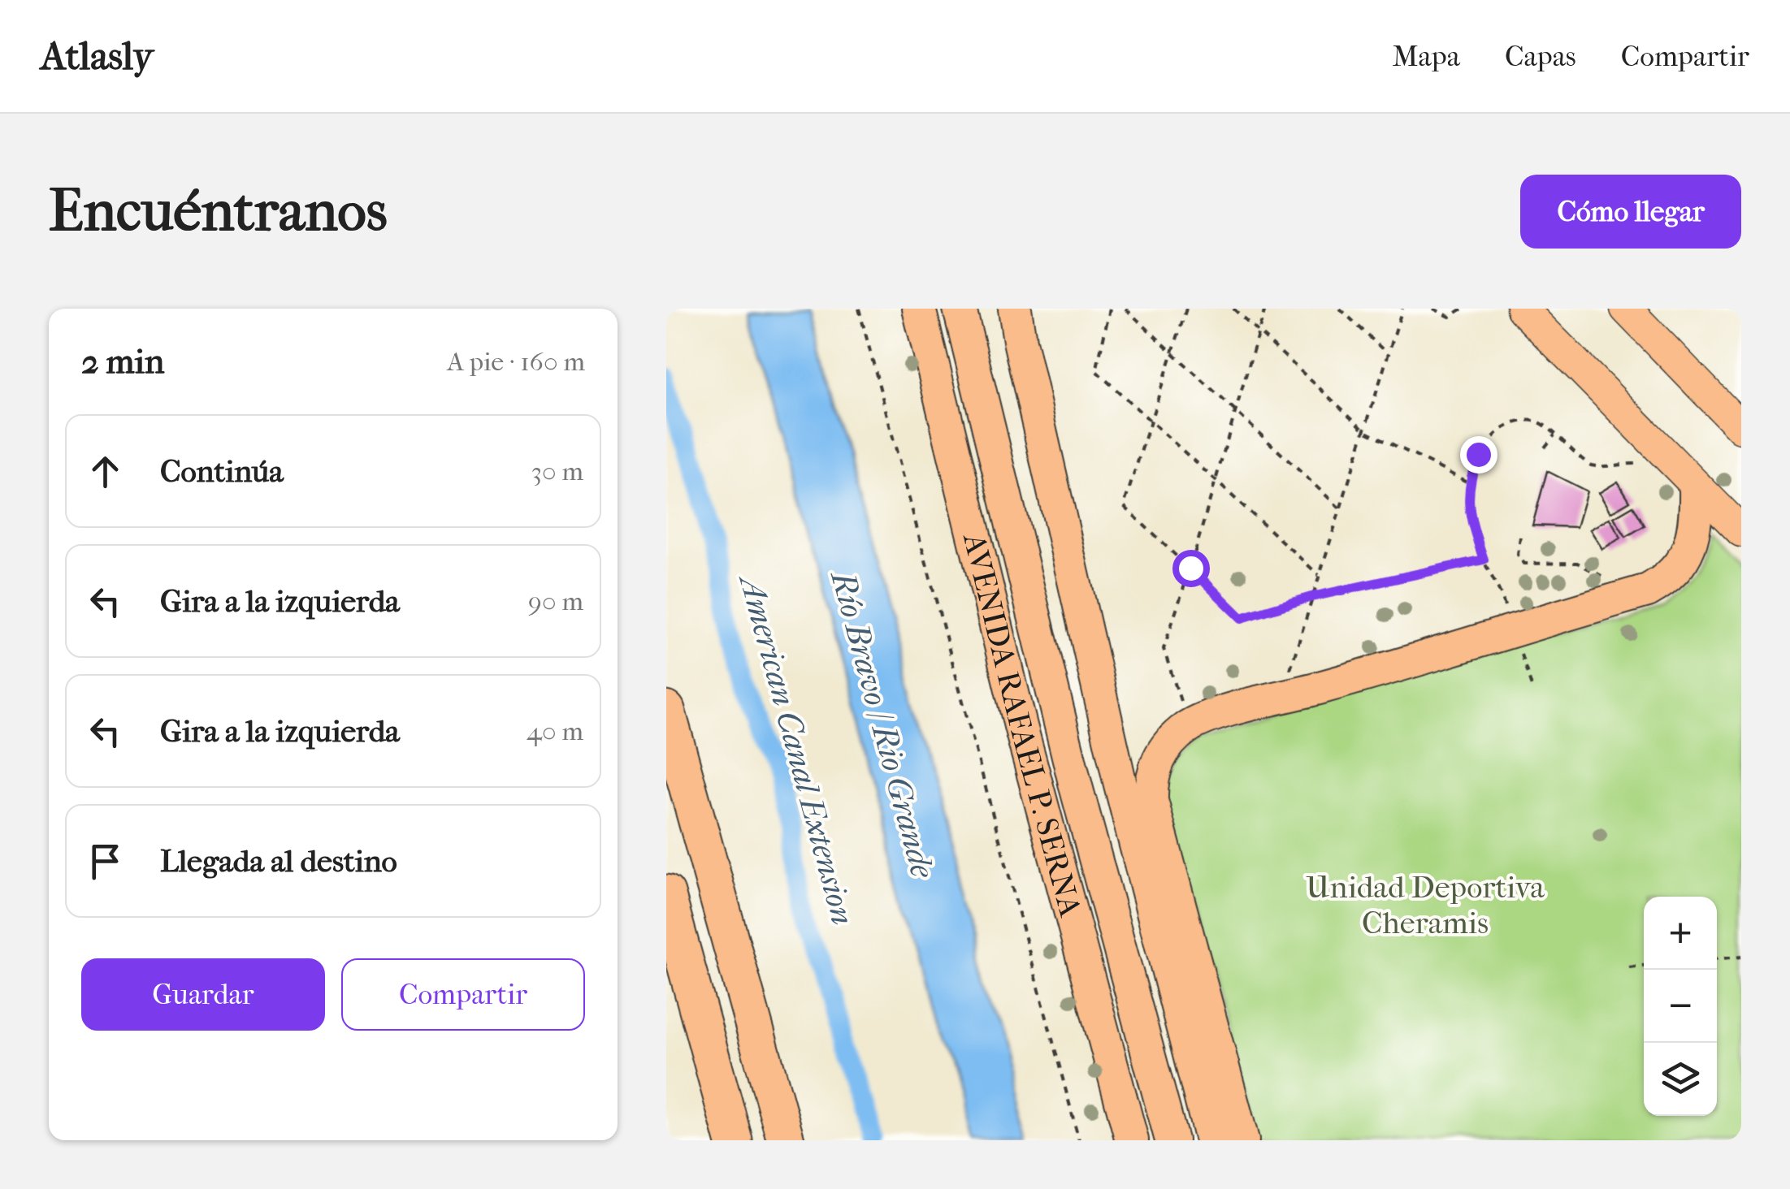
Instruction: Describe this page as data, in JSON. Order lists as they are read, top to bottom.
{
  "streets": {
    "highway": ["AVENIDA RAFAEL P. SERNA"]
  },
  "water": ["Río Bravo / Rio Grande", "American Canal Extension"],
  "parks": ["Unidad Deportiva Cheramis"],
  "page": {
    "header": "Atlasly",
    "nav": ["Mapa", "Capas", "Compartir"],
    "buttons": [
      "Cómo llegar",
      ["Guardar", "Compartir"]
    ],
    "title": "Encuéntranos",
    "heading": ["2 min", "A pie · 160 m"],
    "list": [
      ["Continúa", "30 m"],
      ["Gira a la izquierda", "90 m"],
      ["Gira a la izquierda", "40 m"],
      "Llegada al destino"
    ],
    "map_buttons": ["+", "−"]
  }
}
